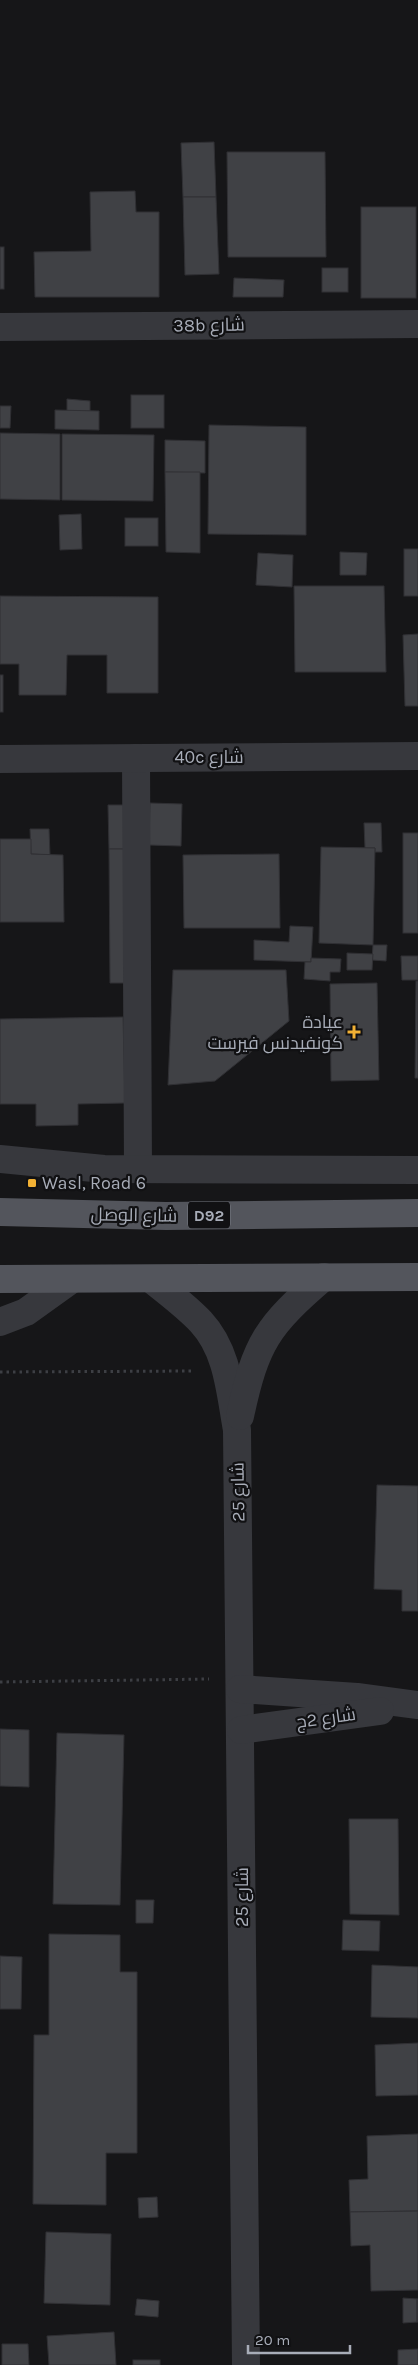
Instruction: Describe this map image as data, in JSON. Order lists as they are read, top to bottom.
{
  "streets": {
    "main road": ["شارع الوصل", "D92"],
    "street": [
      "38b شارع",
      "40c شارع",
      "شارع 25",
      "شارع 2ج"
    ]
  },
  "crossings": [
    ["شارع 25", "شارع 2ج"]
  ],
  "places": {
    "health": ["عيادة كونفيدنس فيرست"],
    "transit": ["Wasl, Road 6"]
  },
  "scale_bar": "20 m"
}
